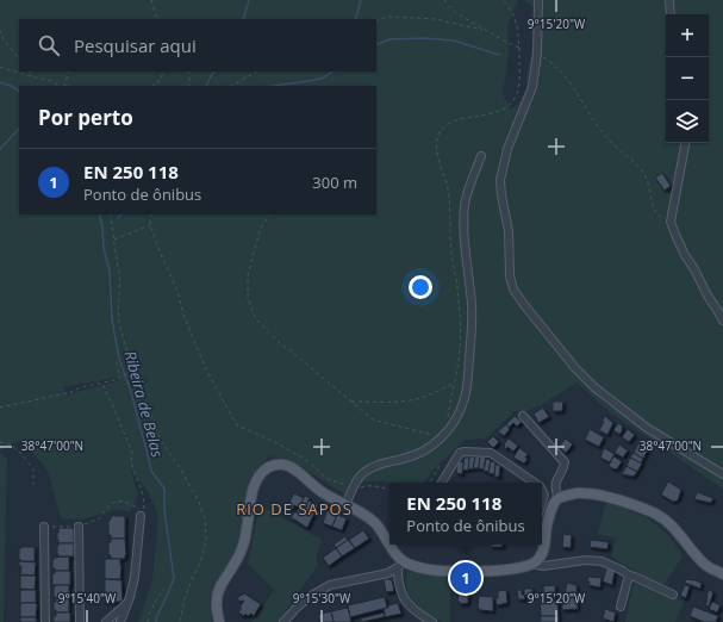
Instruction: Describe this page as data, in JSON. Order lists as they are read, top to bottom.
{
  "districts": ["RIO DE SAPOS"],
  "water": ["Ribeira de Belas"],
  "page": {
    "map_buttons": ["+", "−"],
    "search": "Pesquisar aqui",
    "heading": "Por perto",
    "list": [
      {
        "mark": "1",
        "name": "EN 250 118",
        "note": "Ponto de ônibus",
        "value": "300 m"
      }
    ],
    "popup": ["EN 250 118", "Ponto de ônibus"],
    "pins": "1"
  },
  "coordinates": [
    "9°15'20\"W",
    "38°47'00\"N",
    "9°15'40\"W",
    "9°15'30\"W"
  ]
}
